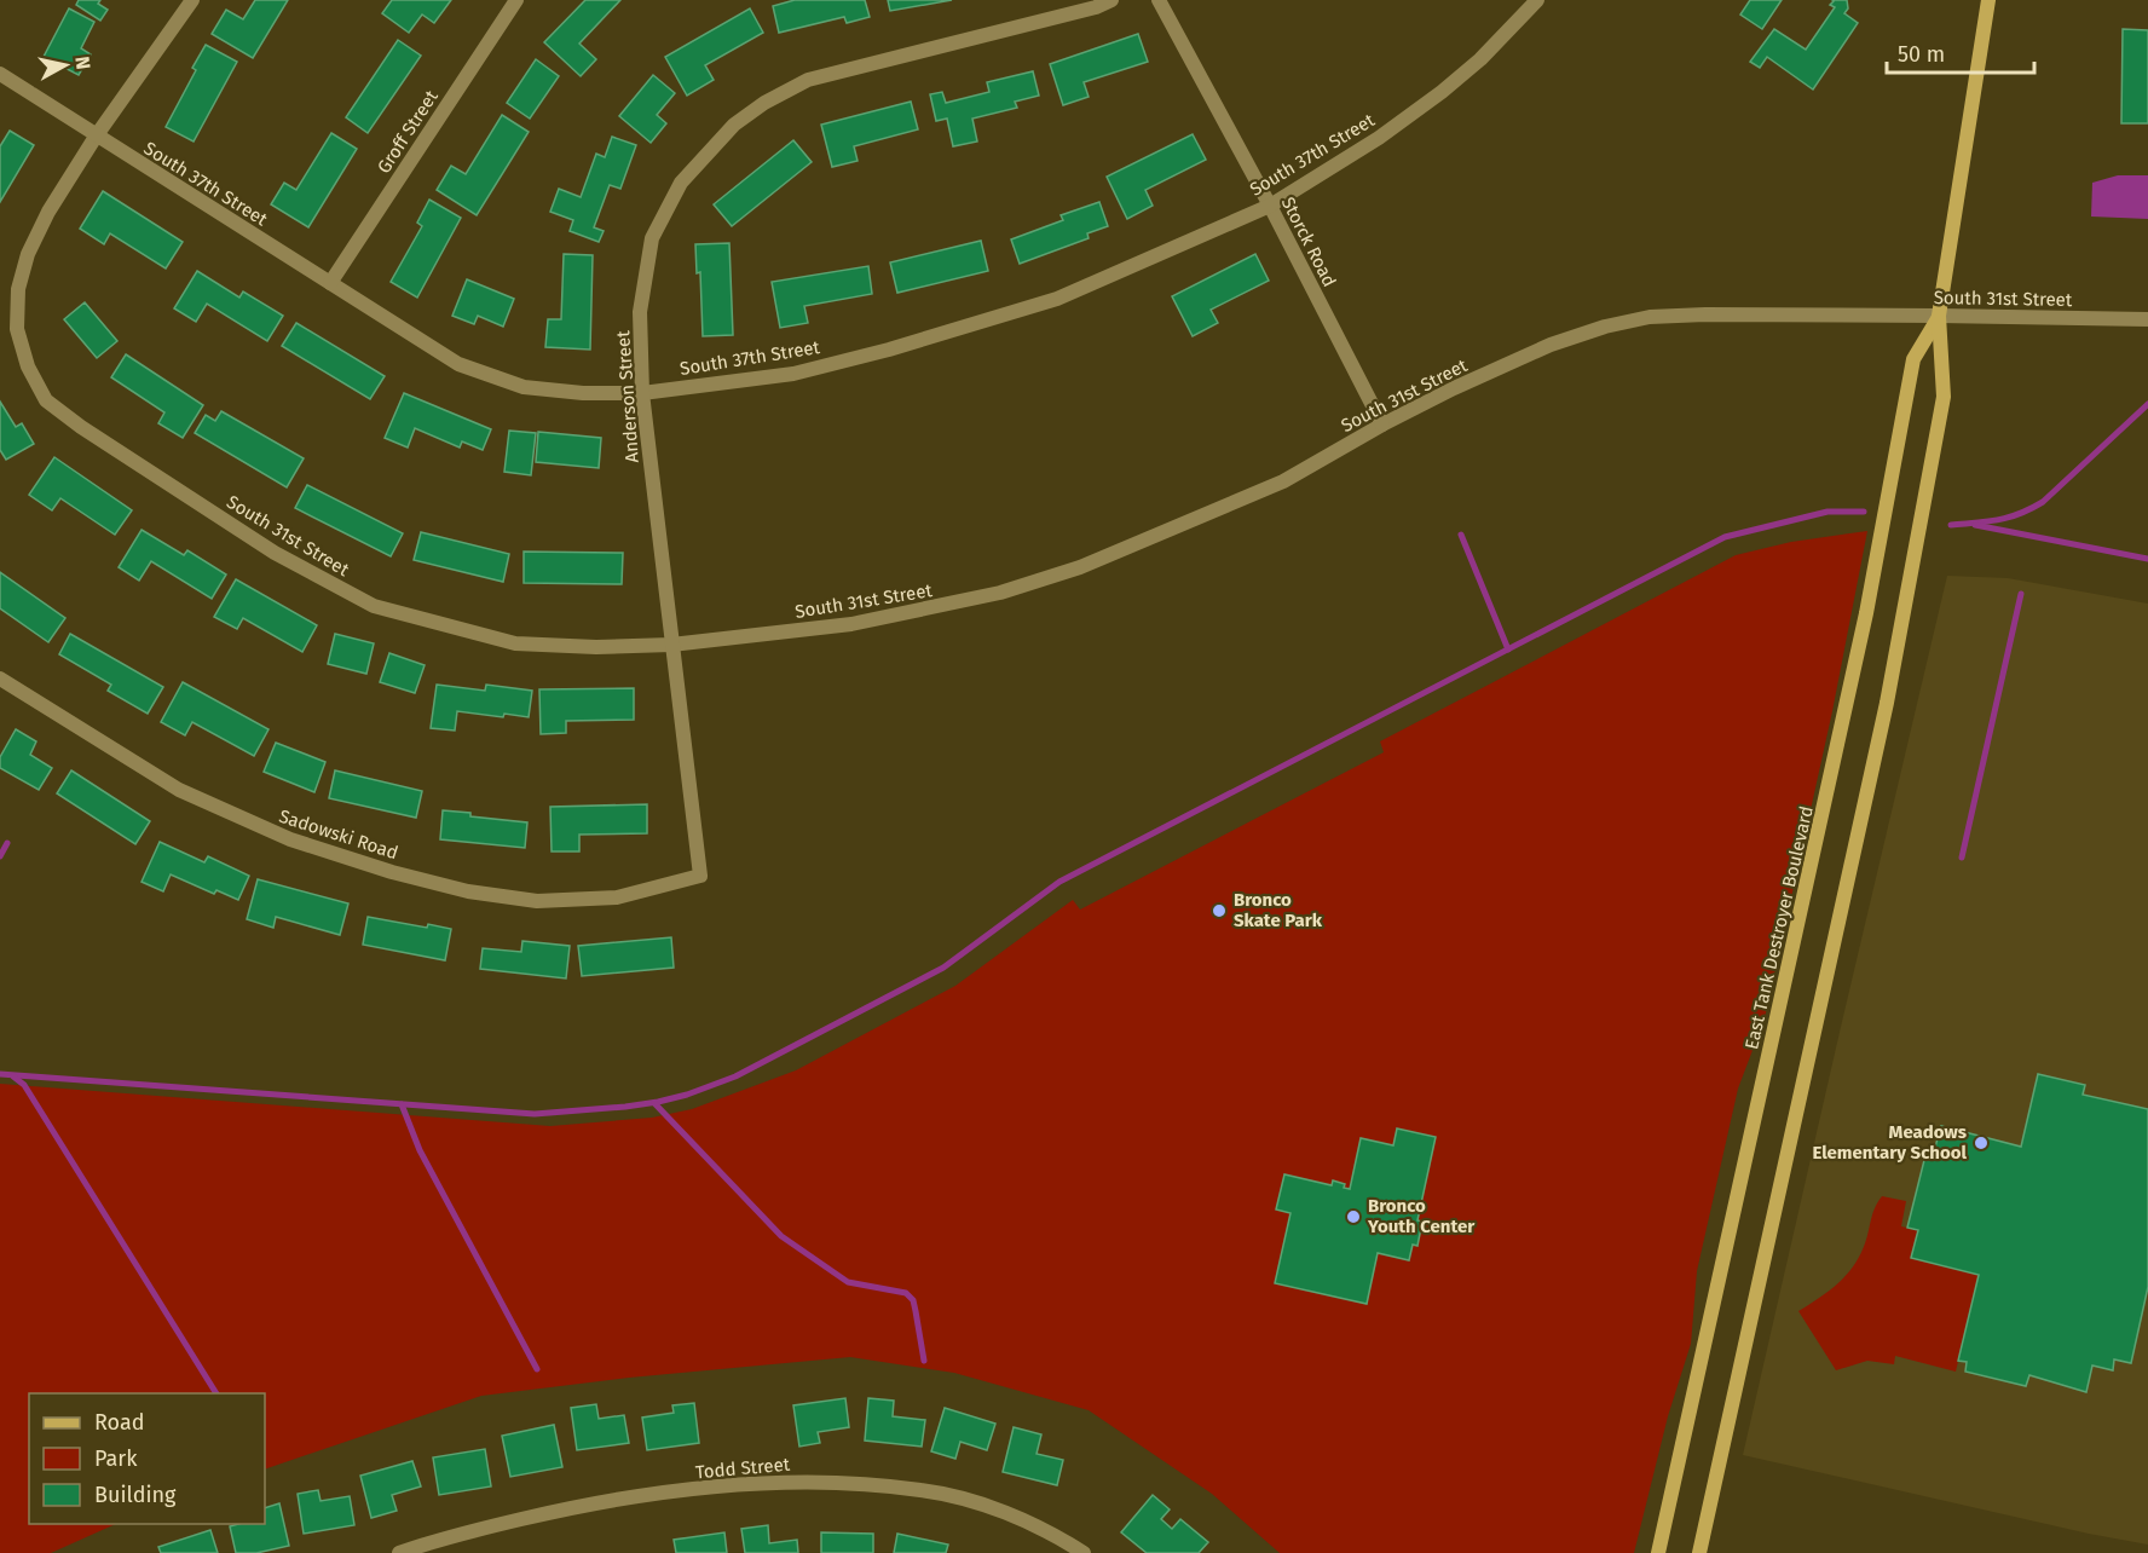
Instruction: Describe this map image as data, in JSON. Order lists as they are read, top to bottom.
{
  "streets": {
    "street": [
      "Groff Street",
      "South 37th Street",
      "Storck Road",
      "South 31st Street",
      "Anderson Street",
      "Sadowski Road",
      "East Tank Destroyer Boulevard",
      "Todd Street"
    ]
  },
  "crossings": [
    ["Groff Street", "South 37th Street"],
    ["South 37th Street", "Storck Road"],
    ["South 37th Street", "South 31st Street"],
    ["South 37th Street", "Anderson Street"],
    ["Storck Road", "South 31st Street"],
    ["South 31st Street", "Anderson Street"],
    ["South 31st Street", "East Tank Destroyer Boulevard"],
    ["Anderson Street", "Sadowski Road"]
  ],
  "places": ["Bronco Skate Park", "Meadows Elementary School", "Bronco Youth Center"],
  "legend": ["Road", "Park", "Building"],
  "scale_bar": "50 m",
  "north": "right"
}
